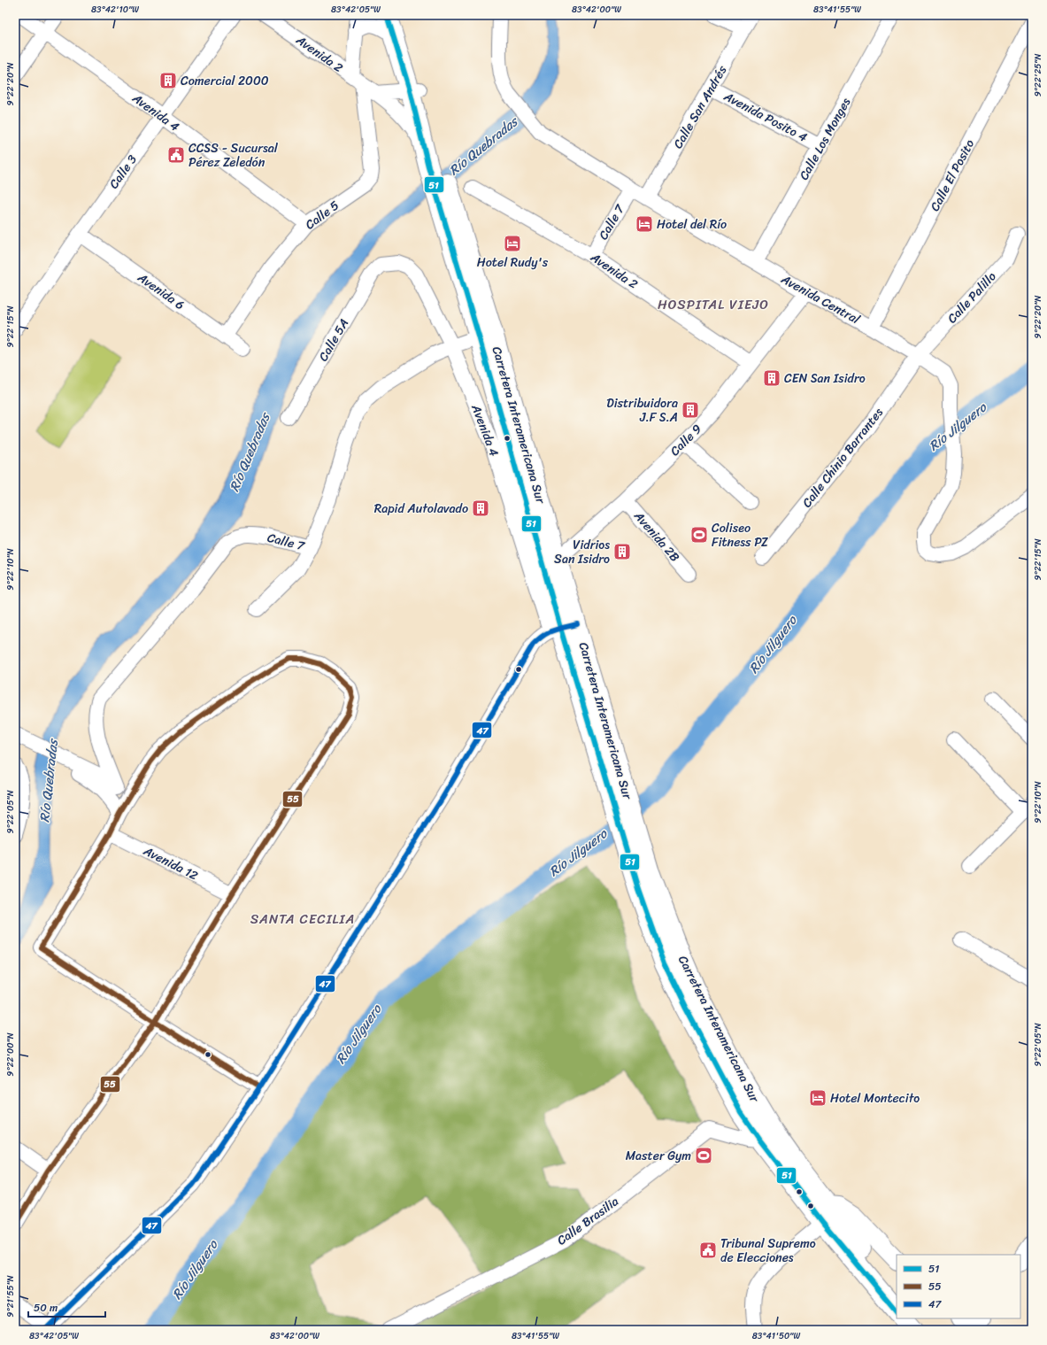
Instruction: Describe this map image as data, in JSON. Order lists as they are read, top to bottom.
{
  "streets": {
    "highway": ["Carretera Interamericana Sur"],
    "street": [
      "Avenida 2",
      "Calle San Andrés",
      "Avenida 4",
      "Avenida Posito 4",
      "Calle Los Monges",
      "Calle 3",
      "Calle El Posito",
      "Calle 5",
      "Calle 7",
      "Avenida 6",
      "Calle Palillo",
      "Avenida Central",
      "Calle 5A",
      "Calle 9",
      "Calle Chinio Barrantes",
      "Avenida 2B",
      "Avenida 12",
      "Calle Brasilia"
    ]
  },
  "crossings": [
    ["Avenida 2", "Calle 5"],
    ["Avenida 2", "Calle 7"],
    ["Avenida 2", "Carretera Interamericana Sur"],
    ["Avenida 2", "Calle 9"],
    ["Calle San Andrés", "Avenida Posito 4"],
    ["Calle San Andrés", "Avenida Central"],
    ["Avenida 4", "Calle 3"],
    ["Avenida 4", "Calle 5"],
    ["Avenida 4", "Calle 7"],
    ["Avenida 4", "Calle 5A"],
    ["Avenida 4", "Carretera Interamericana Sur"],
    ["Avenida Posito 4", "Calle Los Monges"],
    ["Calle Los Monges", "Avenida Central"],
    ["Calle 3", "Avenida 6"],
    ["Calle El Posito", "Avenida Central"],
    ["Calle 5", "Avenida 6"],
    ["Calle 7", "Avenida Central"],
    ["Calle 7", "Carretera Interamericana Sur"],
    ["Calle Palillo", "Avenida Central"],
    ["Calle Palillo", "Calle Chinio Barrantes"],
    ["Avenida Central", "Calle 9"],
    ["Avenida Central", "Calle Chinio Barrantes"],
    ["Carretera Interamericana Sur", "Calle 9"],
    ["Carretera Interamericana Sur", "Calle Brasilia"],
    ["Calle 9", "Avenida 2B"]
  ],
  "districts": ["HOSPITAL VIEJO", "SANTA CECILIA"],
  "water": ["Río Quebradas", "Río Jilguero"],
  "places": {
    "building": [
      "Comercial 2000",
      "CEN San Isidro",
      "Distribuidora J.F S.A",
      "Rapid Autolavado",
      "Vidrios San Isidro"
    ],
    "public building": ["CCSS - Sucursal Pérez Zeledón", "Tribunal Supremo de Elecciones"],
    "hotel": ["Hotel del Río", "Hotel Rudy's", "Hotel Montecito"],
    "sports": ["Coliseo Fitness PZ", "Master Gym"]
  },
  "lines": ["transit line 51", "transit line 47", "transit line 55"],
  "legend": ["51", "55", "47"],
  "scale_bar": "50 m",
  "coordinates": [
    "83°42'10\"W",
    "83°42'05\"W",
    "83°42'00\"W",
    "83°41'55\"W",
    "9°22'25\"N",
    "9°22'20\"N",
    "9°22'15\"N",
    "9°22'10\"N",
    "9°22'05\"N",
    "9°22'00\"N",
    "9°21'55\"N",
    "83°41'50\"W"
  ]
}
